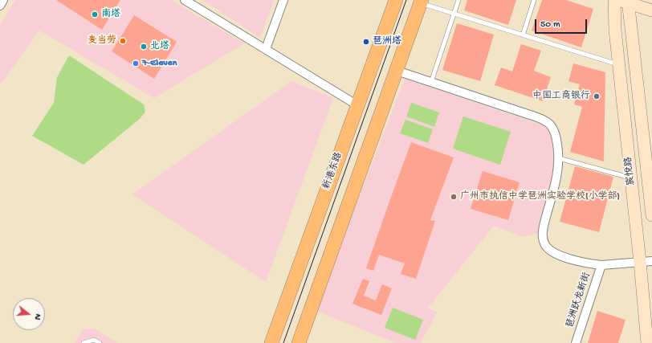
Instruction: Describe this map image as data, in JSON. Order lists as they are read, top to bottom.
{
  "streets": {
    "main road": ["新港东路"],
    "street": ["宸悦路", "琶洲跃龙新街"]
  },
  "crossings": [
    ["宸悦路", "琶洲跃龙新街"]
  ],
  "places": [
    "南塔",
    "麦当劳",
    "琶洲塔",
    "北塔",
    "7-Eleven",
    "中国工商银行",
    "广州市执信中学琶洲实验学校(小学部)"
  ],
  "scale_bar": "50 m",
  "north": "right"
}
